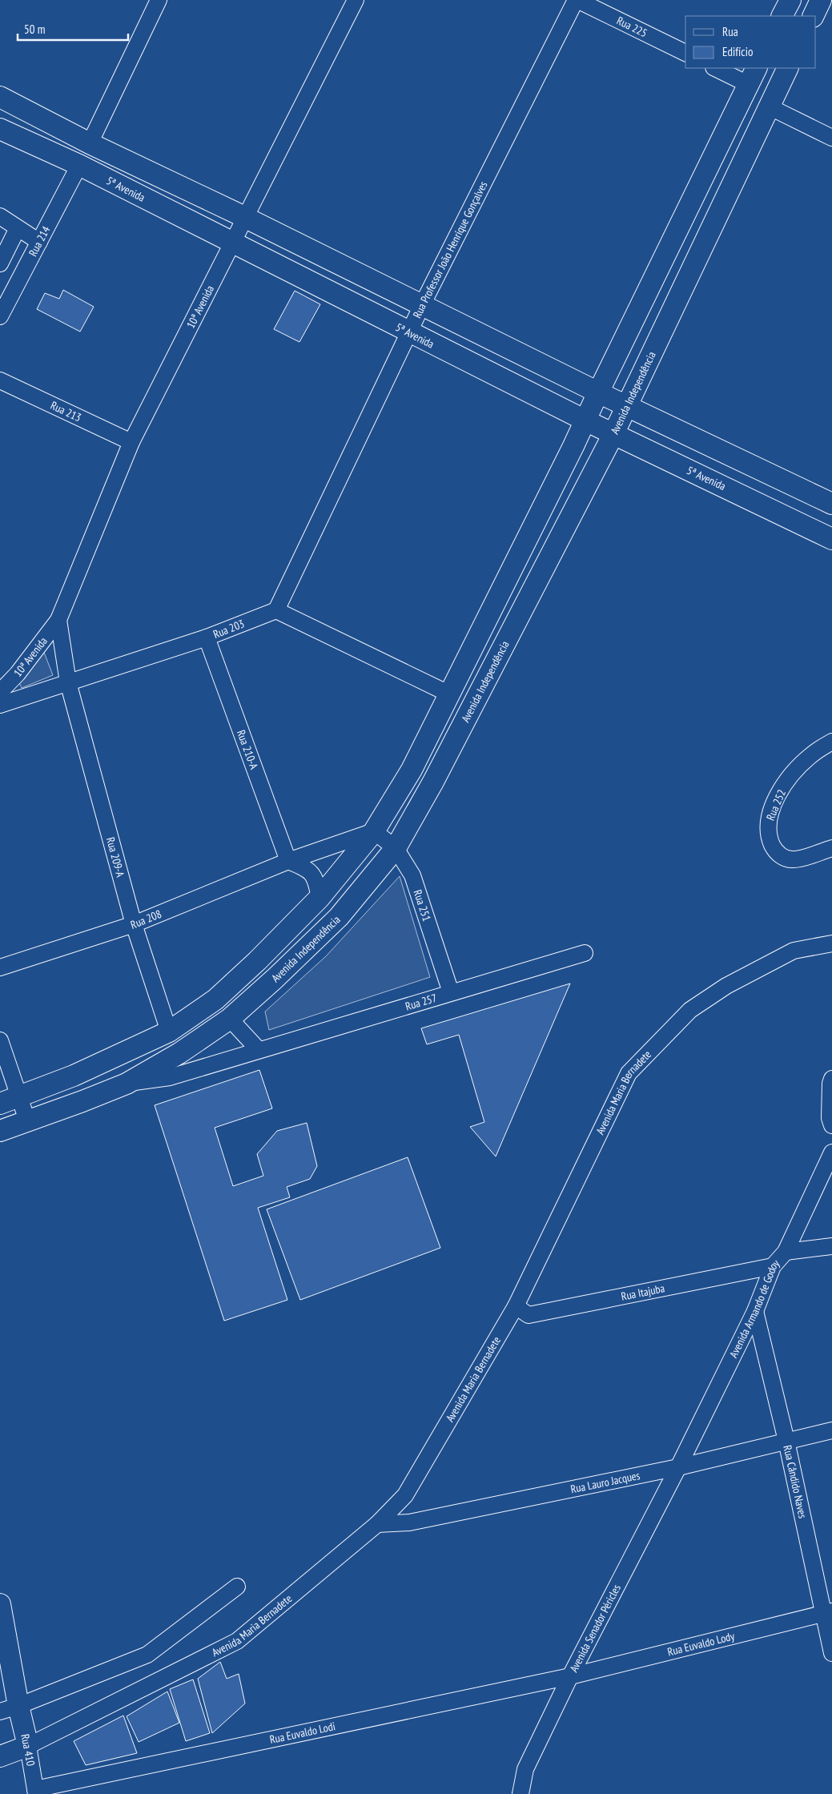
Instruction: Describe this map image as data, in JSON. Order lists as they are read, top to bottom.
{
  "streets": {
    "main road": ["5ª Avenida", "Avenida Independência", "Rua 410"],
    "street": [
      "Rua 225",
      "Rua 214",
      "Rua Professor João Henrique Gonçalves",
      "10ª Avenida",
      "Rua 213",
      "Rua 203",
      "Rua 210-A",
      "Rua 252",
      "Rua 209-A",
      "Rua 251",
      "Rua 208",
      "Rua 257",
      "Avenida Maria Bernadete",
      "Rua Itajuba",
      "Avenida Armando de Godoy",
      "Rua Cândido Naves",
      "Rua Lauro Jacques",
      "Avenida Senador Péricles",
      "Rua Euvaldo Lody",
      "Rua Euvaldo Lodi"
    ]
  },
  "crossings": [
    ["Rua 225", "Rua Professor João Henrique Gonçalves"],
    ["5ª Avenida", "Rua 214"],
    ["5ª Avenida", "Rua Professor João Henrique Gonçalves"],
    ["5ª Avenida", "10ª Avenida"],
    ["5ª Avenida", "Avenida Independência"],
    ["Rua Professor João Henrique Gonçalves", "Rua 203"],
    ["10ª Avenida", "Rua 213"],
    ["10ª Avenida", "Rua 203"],
    ["10ª Avenida", "Rua 209-A"],
    ["Avenida Independência", "Rua 251"],
    ["Avenida Independência", "Rua 257"],
    ["Rua 203", "Rua 210-A"],
    ["Rua 203", "Rua 209-A"],
    ["Rua 210-A", "Rua 208"],
    ["Rua 209-A", "Rua 208"],
    ["Rua 251", "Rua 208"],
    ["Rua 251", "Rua 257"],
    ["Avenida Maria Bernadete", "Rua Itajuba"],
    ["Avenida Maria Bernadete", "Rua Lauro Jacques"],
    ["Avenida Maria Bernadete", "Rua 410"],
    ["Rua Itajuba", "Avenida Armando de Godoy"],
    ["Avenida Armando de Godoy", "Rua Cândido Naves"],
    ["Avenida Armando de Godoy", "Rua Lauro Jacques"],
    ["Avenida Armando de Godoy", "Avenida Senador Péricles"],
    ["Rua Cândido Naves", "Rua Lauro Jacques"],
    ["Rua Cândido Naves", "Rua Euvaldo Lody"],
    ["Rua Lauro Jacques", "Avenida Senador Péricles"],
    ["Avenida Senador Péricles", "Rua Euvaldo Lody"],
    ["Avenida Senador Péricles", "Rua Euvaldo Lodi"],
    ["Rua Euvaldo Lody", "Rua Euvaldo Lodi"],
    ["Rua Euvaldo Lodi", "Rua 410"]
  ],
  "legend": ["Rua", "Edifício"],
  "scale_bar": "50 m"
}
